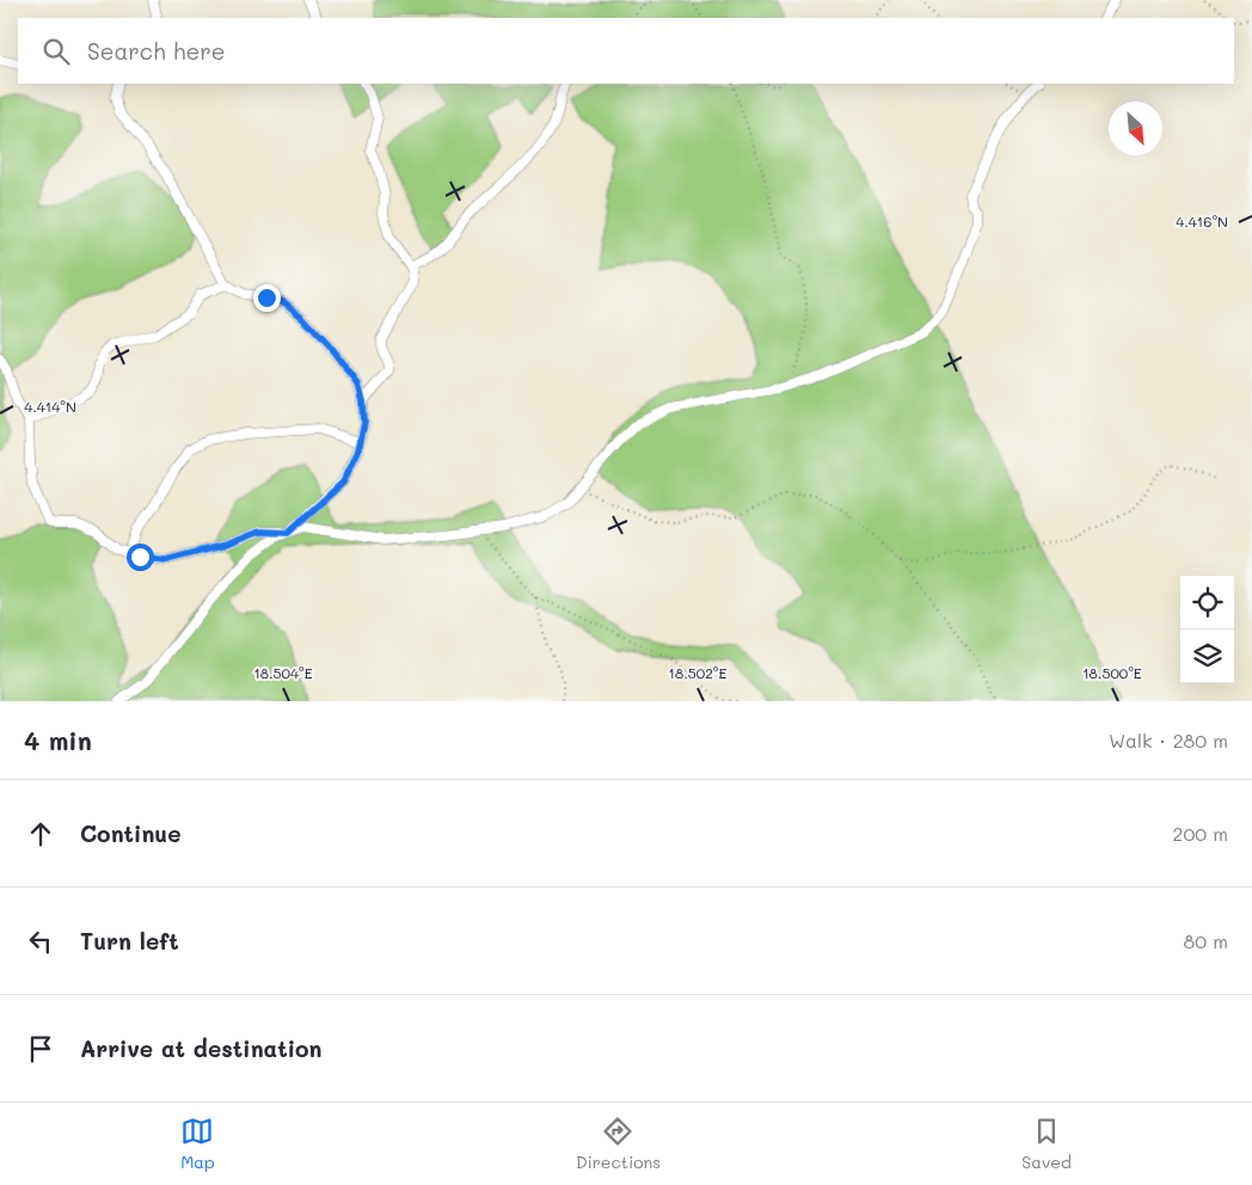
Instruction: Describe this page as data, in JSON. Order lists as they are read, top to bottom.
{
  "north": "bottom right",
  "page": {
    "search": "Search here",
    "heading": ["4 min", "Walk · 280 m"],
    "list": [
      ["Continue", "200 m"],
      ["Turn left", "80 m"],
      "Arrive at destination"
    ],
    "nav": ["Map", "Directions", "Saved"]
  },
  "coordinates": [
    "4.416°N",
    "4.414°N",
    "18.504°E",
    "18.502°E",
    "18.500°E"
  ]
}
